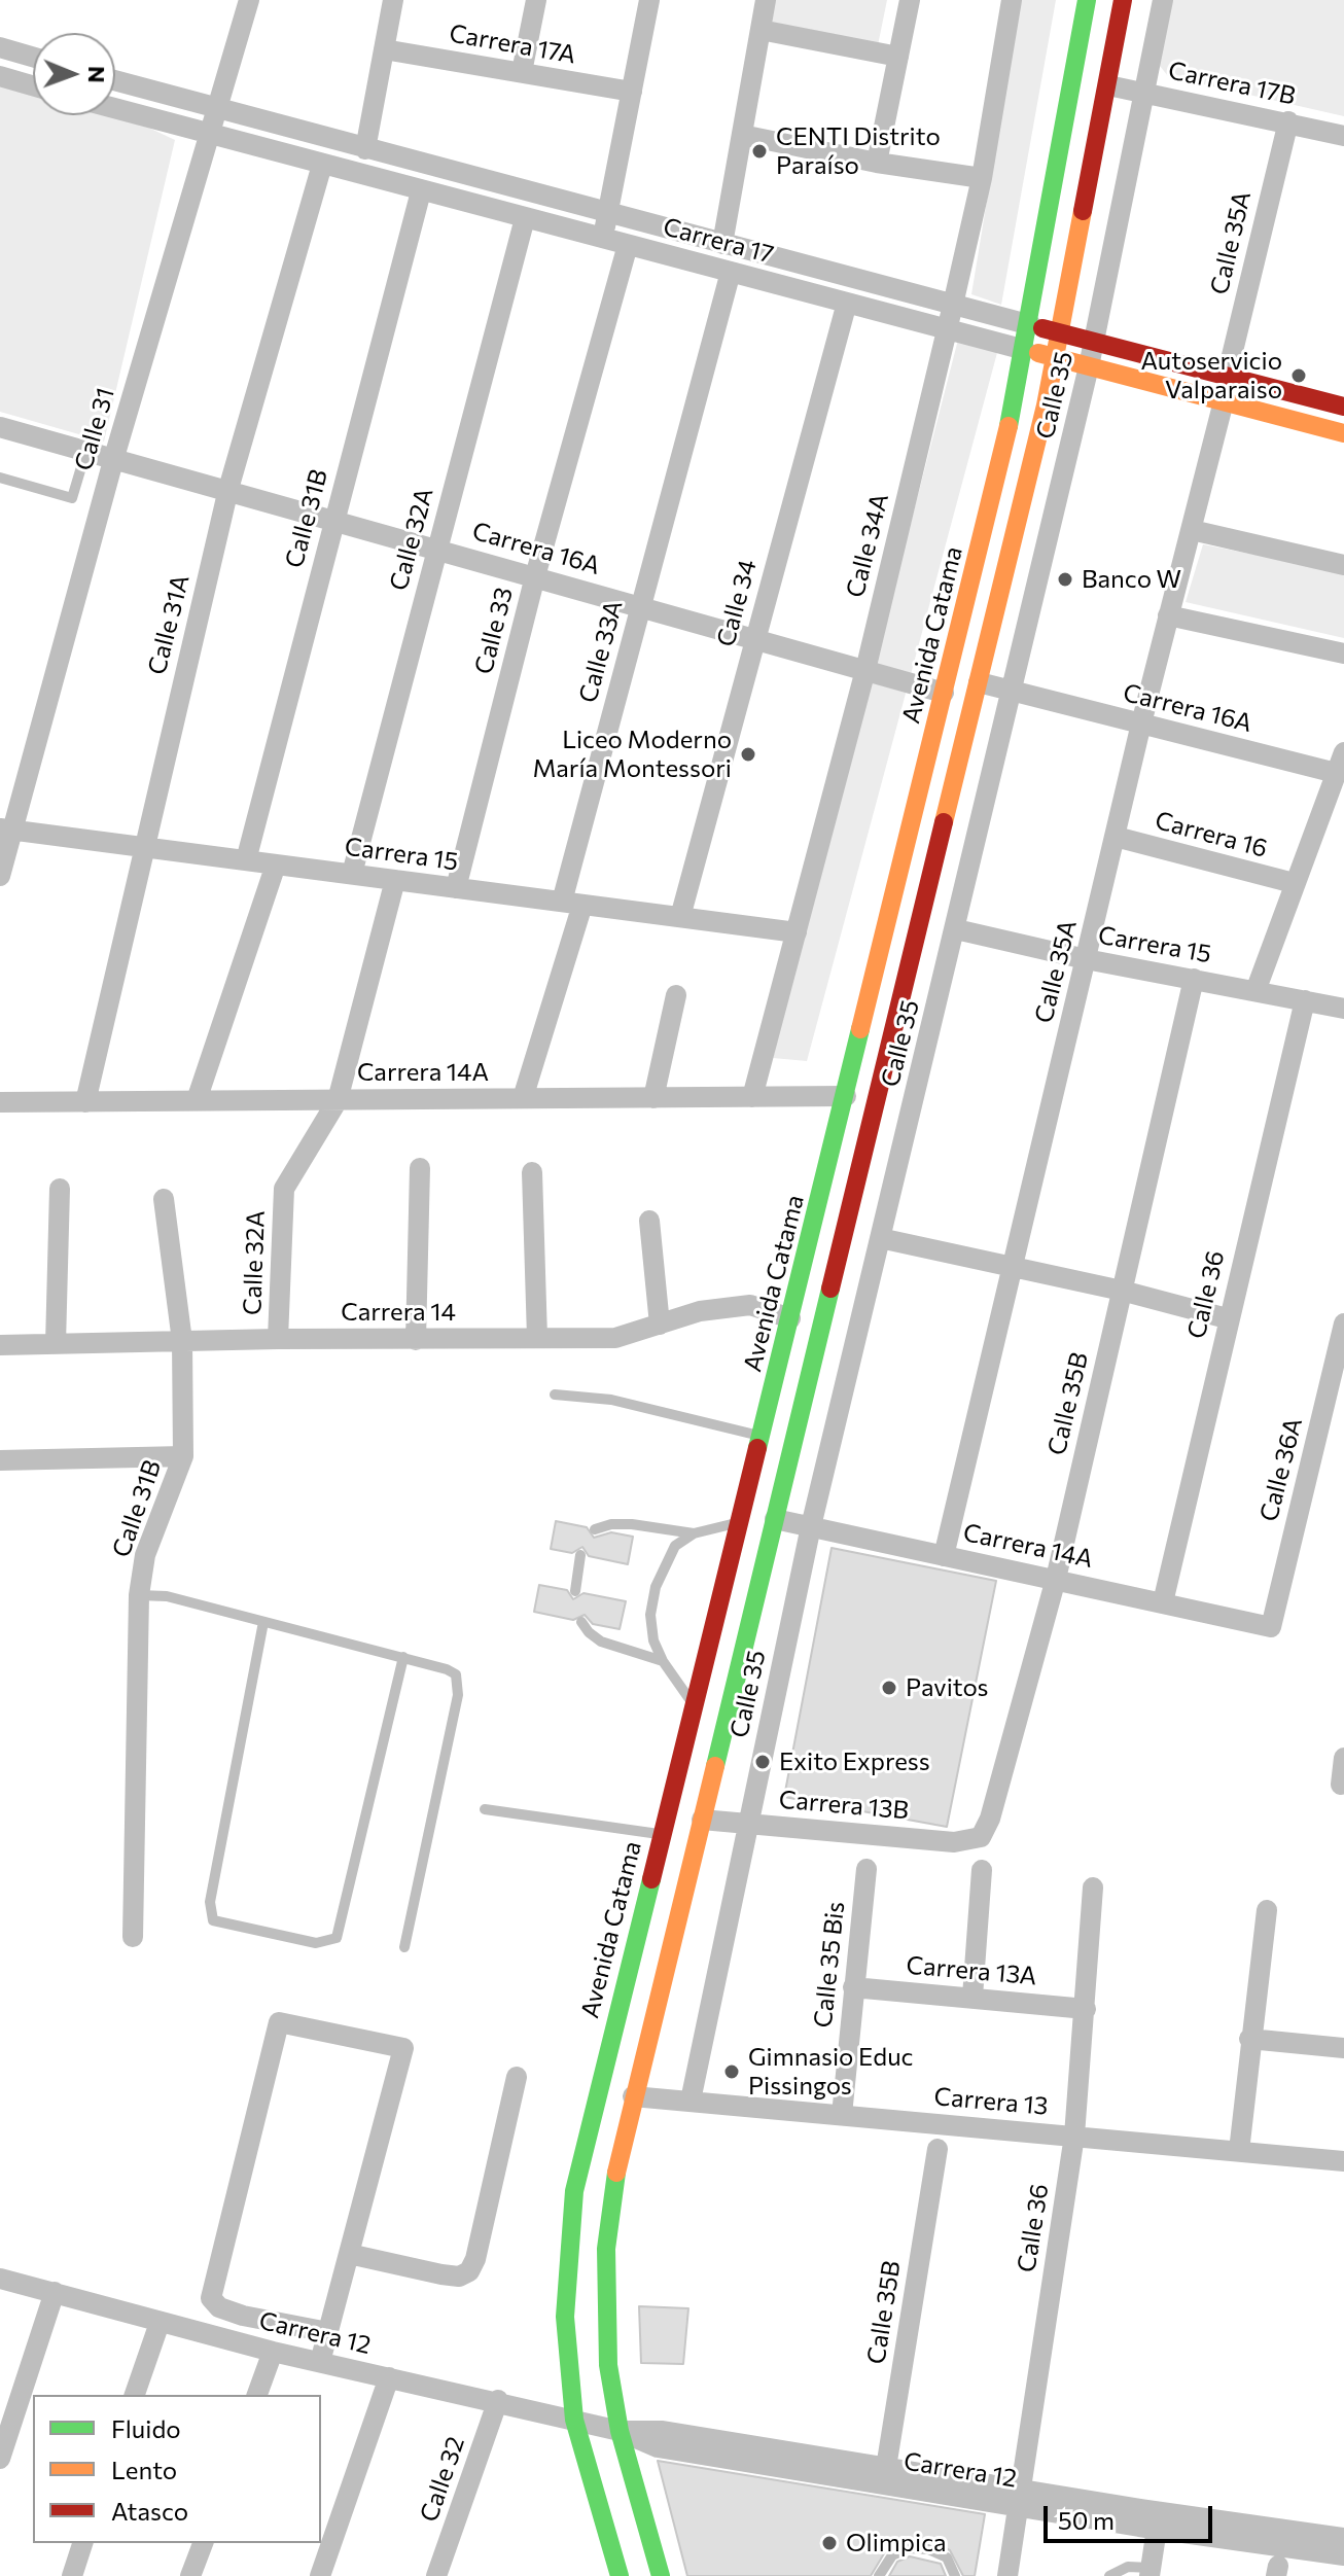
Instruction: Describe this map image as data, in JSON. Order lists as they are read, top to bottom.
{
  "streets": {
    "main road": ["Carrera 17", "Avenida Catama"],
    "street": [
      "Carrera 17A",
      "Carrera 17B",
      "Calle 35A",
      "Calle 35",
      "Calle 31",
      "Calle 31B",
      "Calle 32A",
      "Calle 34A",
      "Carrera 16A",
      "Calle 34",
      "Calle 31A",
      "Calle 33",
      "Calle 33A",
      "Carrera 16",
      "Carrera 15",
      "Carrera 14A",
      "Calle 36",
      "Carrera 14",
      "Calle 35B",
      "Calle 36A",
      "Carrera 13B",
      "Calle 35 Bis",
      "Carrera 13A",
      "Carrera 13",
      "Carrera 12",
      "Calle 32"
    ]
  },
  "crossings": [
    ["Carrera 17B", "Calle 35A"],
    ["Carrera 17B", "Calle 35"],
    ["Carrera 17", "Calle 35A"],
    ["Carrera 17", "Calle 35"],
    ["Carrera 17", "Calle 31"],
    ["Carrera 17", "Calle 31B"],
    ["Carrera 17", "Calle 32A"],
    ["Carrera 17", "Calle 34A"],
    ["Carrera 17", "Calle 34"],
    ["Carrera 17", "Calle 31A"],
    ["Carrera 17", "Calle 33"],
    ["Carrera 17", "Avenida Catama"],
    ["Carrera 17", "Calle 33A"],
    ["Calle 35A", "Carrera 16A"],
    ["Calle 35A", "Carrera 16"],
    ["Calle 35A", "Carrera 15"],
    ["Calle 35A", "Carrera 14A"],
    ["Calle 35", "Carrera 16A"],
    ["Calle 35", "Carrera 15"],
    ["Calle 35", "Carrera 14A"],
    ["Calle 35", "Carrera 13B"],
    ["Calle 35", "Carrera 13"],
    ["Calle 31", "Carrera 16A"],
    ["Calle 31", "Carrera 15"],
    ["Calle 31B", "Carrera 16A"],
    ["Calle 31B", "Carrera 15"],
    ["Calle 31B", "Carrera 14"],
    ["Calle 32A", "Carrera 16A"],
    ["Calle 32A", "Carrera 15"],
    ["Calle 32A", "Carrera 14A"],
    ["Calle 32A", "Carrera 14"],
    ["Calle 34A", "Carrera 16A"],
    ["Calle 34A", "Carrera 15"],
    ["Calle 34A", "Carrera 14A"],
    ["Carrera 16A", "Calle 34"],
    ["Carrera 16A", "Calle 31A"],
    ["Carrera 16A", "Calle 33"],
    ["Carrera 16A", "Avenida Catama"],
    ["Carrera 16A", "Calle 33A"],
    ["Calle 34", "Carrera 15"],
    ["Calle 31A", "Carrera 15"],
    ["Calle 31A", "Carrera 14A"],
    ["Calle 33", "Carrera 15"],
    ["Avenida Catama", "Carrera 14A"],
    ["Avenida Catama", "Carrera 14"],
    ["Avenida Catama", "Carrera 12"],
    ["Calle 33A", "Carrera 15"],
    ["Calle 33A", "Carrera 14A"],
    ["Carrera 15", "Calle 36"],
    ["Carrera 15", "Calle 35B"],
    ["Carrera 14A", "Calle 36"],
    ["Carrera 14A", "Calle 35B"],
    ["Carrera 14A", "Calle 36A"],
    ["Calle 36", "Carrera 13A"],
    ["Calle 36", "Carrera 13"],
    ["Calle 36", "Carrera 12"],
    ["Calle 35B", "Carrera 13B"],
    ["Calle 35B", "Carrera 12"],
    ["Calle 35 Bis", "Carrera 13A"],
    ["Calle 35 Bis", "Carrera 13"],
    ["Carrera 12", "Calle 32"]
  ],
  "places": [
    "CENTI Distrito Paraíso",
    "Autoservicio Valparaiso",
    "Banco W",
    "Liceo Moderno María Montessori",
    "Pavitos",
    "Exito Express",
    "Gimnasio Educ Pissingos",
    "Olimpica"
  ],
  "legend": ["Fluido", "Lento", "Atasco"],
  "scale_bar": "50 m",
  "north": "right"
}
